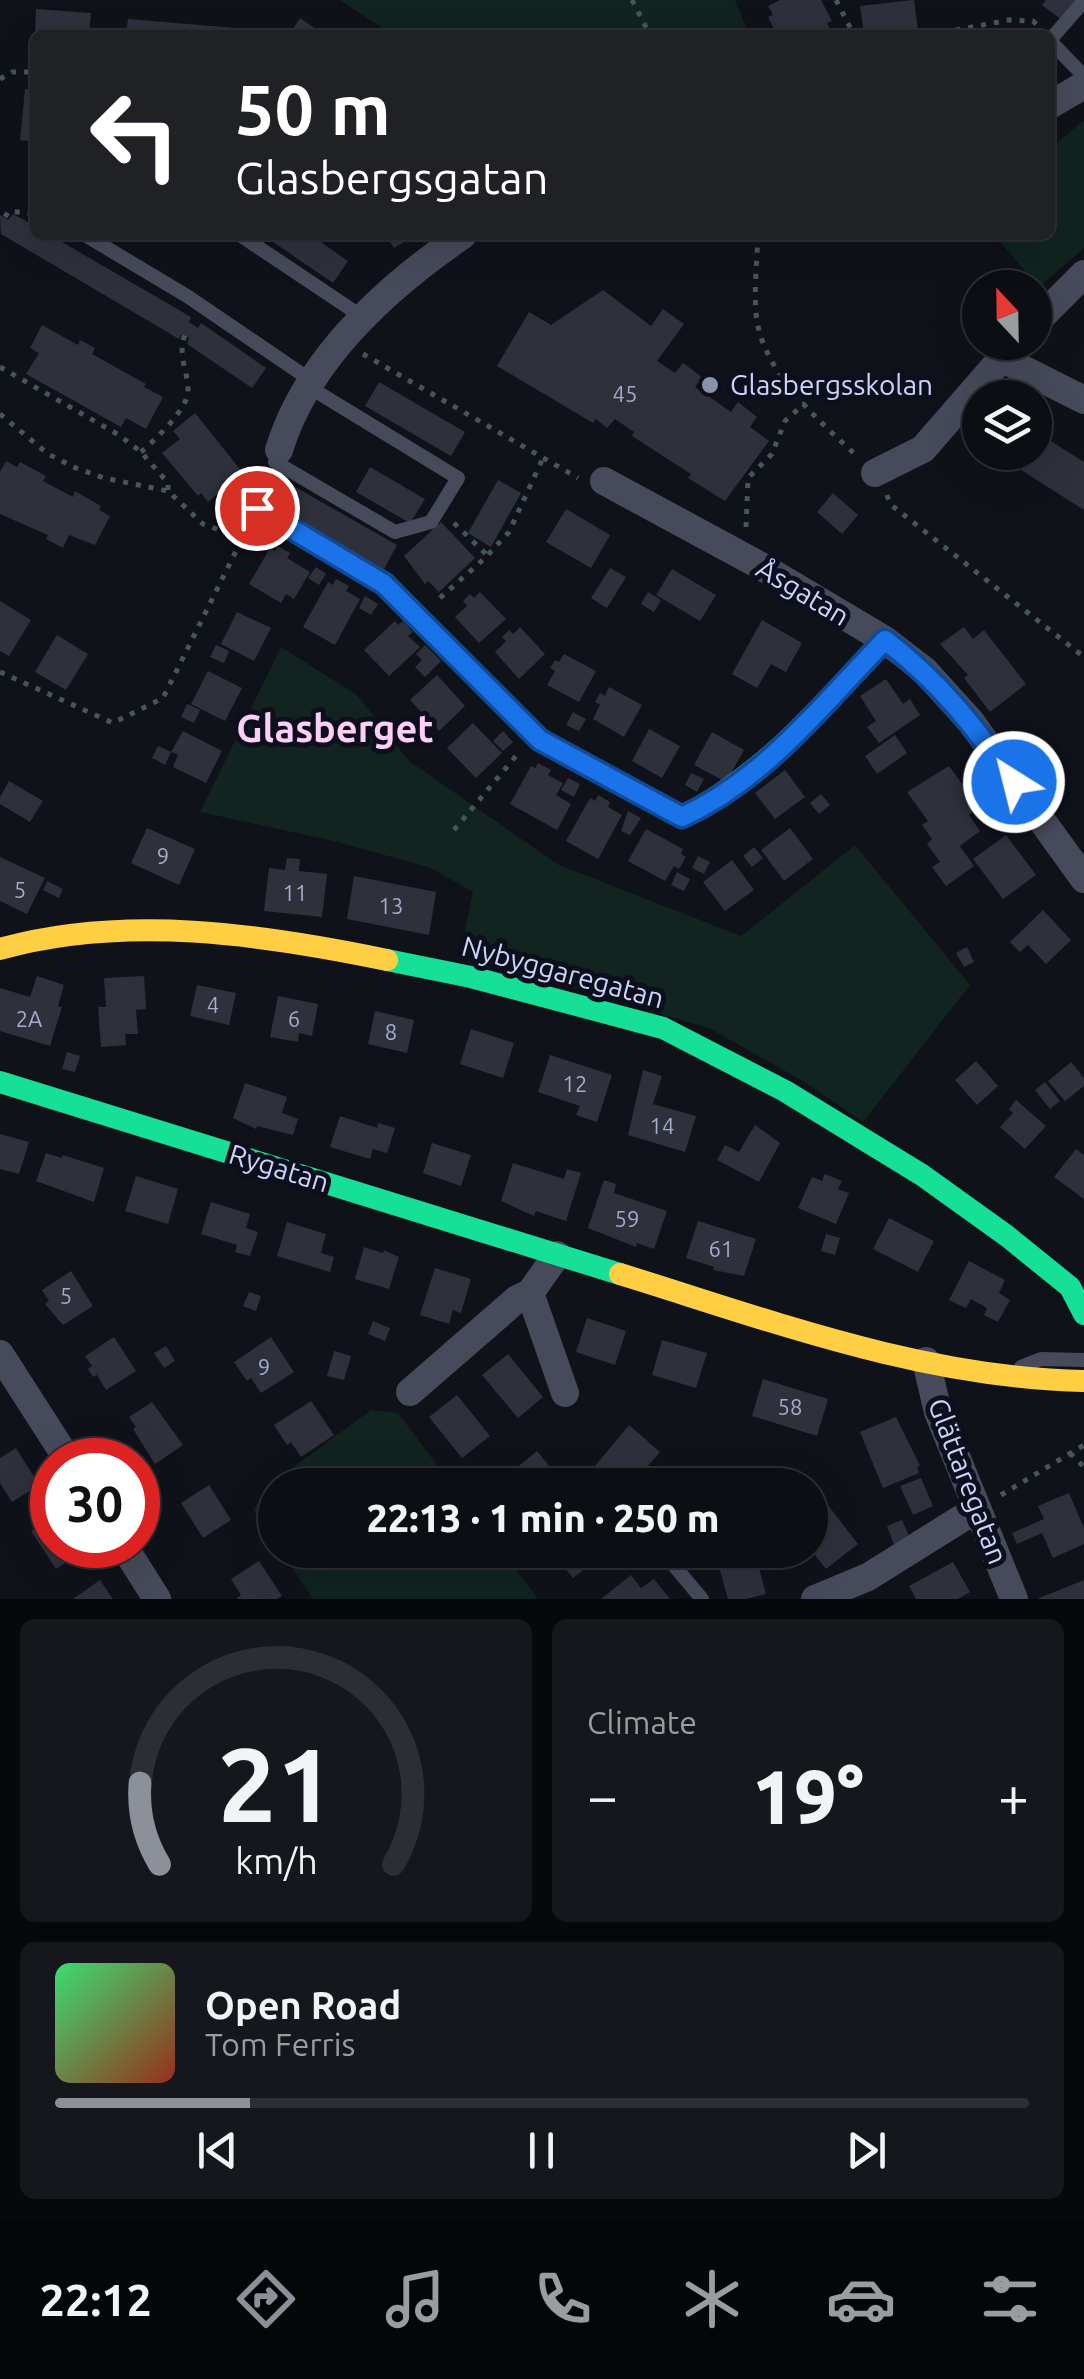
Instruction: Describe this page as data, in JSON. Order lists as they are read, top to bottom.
{
  "streets": {
    "street": [
      "Åsgatan",
      "Nybyggaregatan",
      "Rygatan",
      "Glättaregatan"
    ]
  },
  "crossings": [
    ["Rygatan", "Glättaregatan"]
  ],
  "districts": ["Glasberget"],
  "places": ["Glasbergsskolan"],
  "house_numbers": [
    "45",
    "9",
    "5",
    "11",
    "13",
    "4",
    "2A",
    "6",
    "8",
    "12",
    "14",
    "59",
    "61",
    "5",
    "9",
    "58"
  ],
  "north": "top",
  "page": {
    "turn": ["50 m", "Glasbergsgatan"],
    "limit": "30",
    "trip": "22:13 · 1 min · 250 m",
    "tile": "Climate",
    "heat": ["−", "19°", "+"],
    "song": ["Open Road", "Tom Ferris"],
    "tabs": "22:12",
    "gauge": ["21", "km/h"]
  }
}
